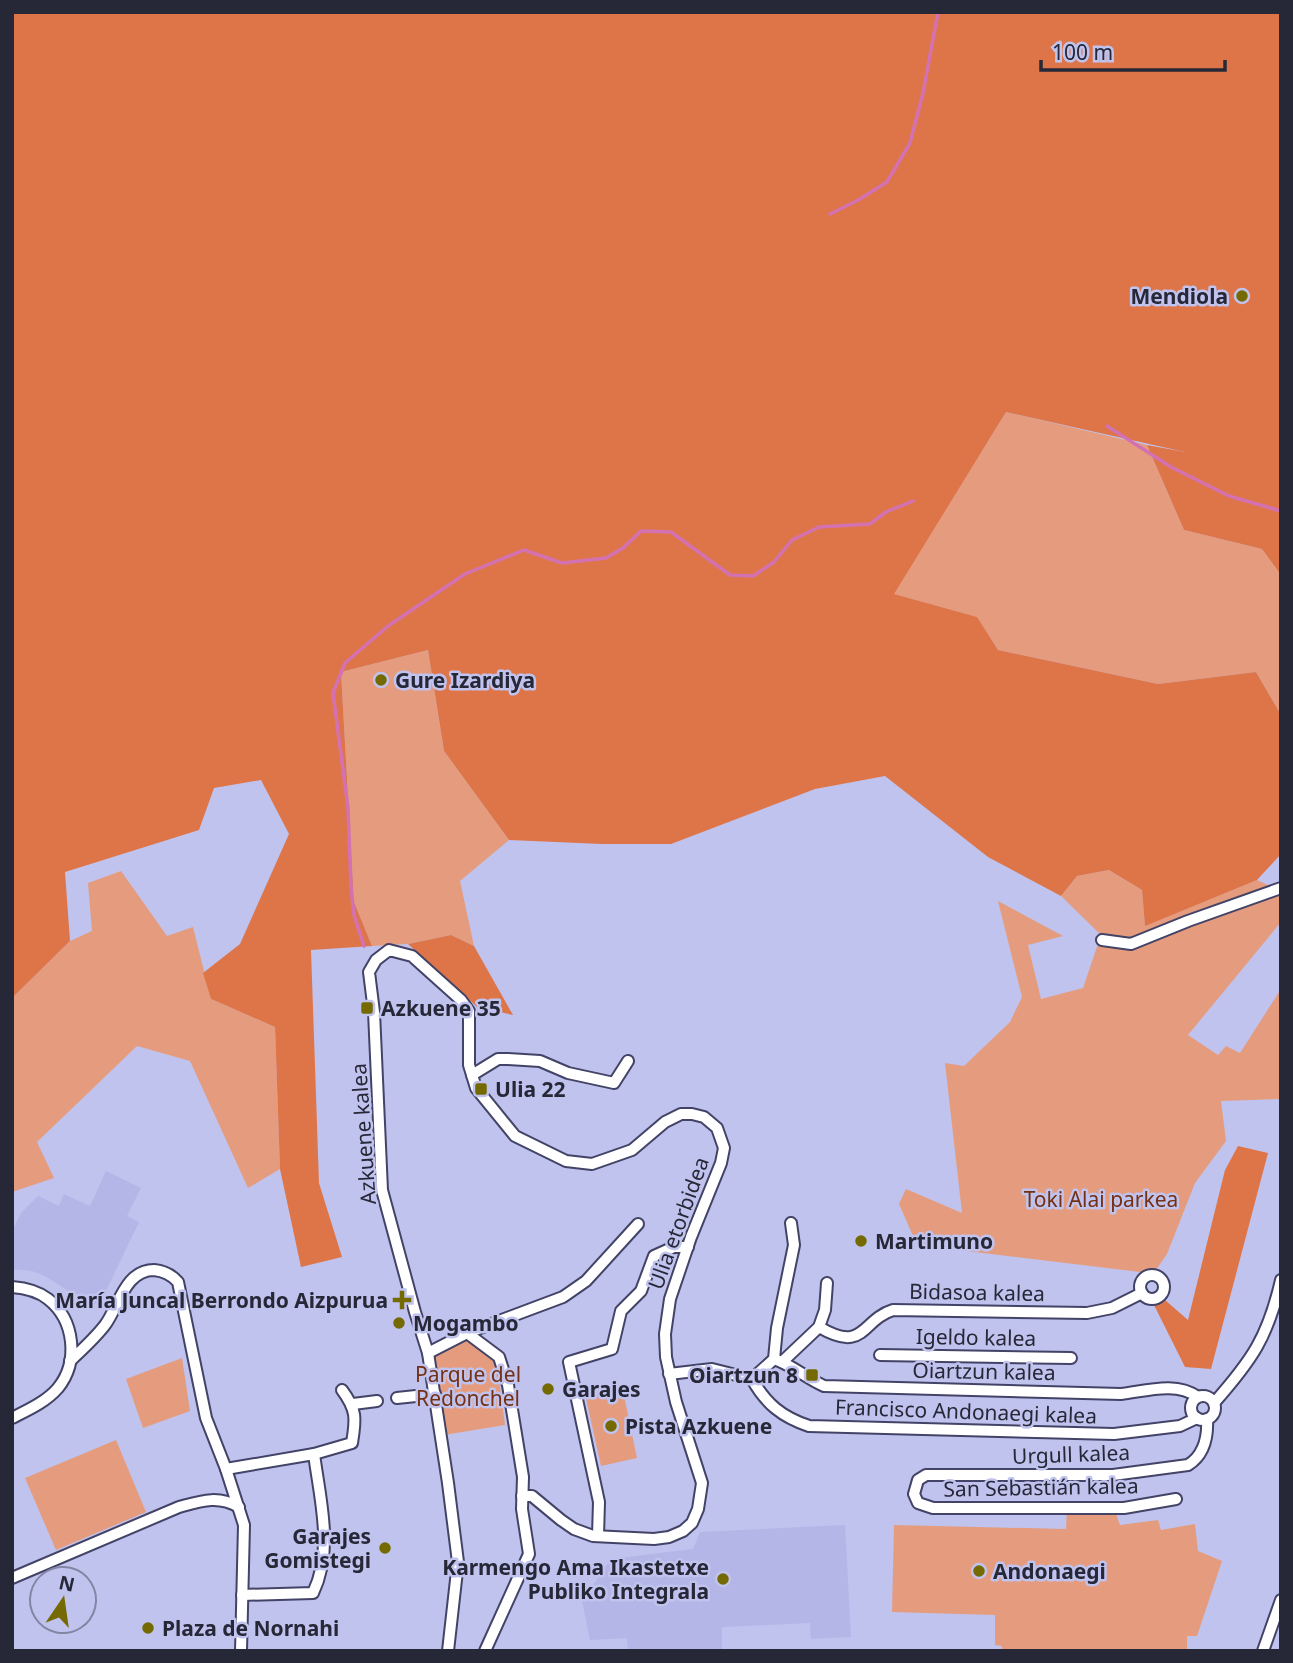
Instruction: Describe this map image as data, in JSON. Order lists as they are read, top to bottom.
{
  "streets": {
    "street": [
      "Azkuene kalea",
      "Ulia etorbidea",
      "Bidasoa kalea",
      "Igeldo kalea",
      "Oiartzun kalea",
      "Francisco Andonaegi kalea",
      "Urgull kalea",
      "San Sebastián kalea"
    ]
  },
  "crossings": [
    ["Azkuene kalea", "Ulia etorbidea"],
    ["Oiartzun kalea", "Francisco Andonaegi kalea"],
    ["Oiartzun kalea", "Urgull kalea"],
    ["Francisco Andonaegi kalea", "Urgull kalea"],
    ["Urgull kalea", "San Sebastián kalea"]
  ],
  "parks": ["Toki Alai parkea", "Parque del Redonchel"],
  "places": {
    "other": [
      "Mendiola",
      "Gure Izardiya",
      "Martimuno",
      "Mogambo",
      "Garajes",
      "Pista Azkuene",
      "Garajes Gomistegi",
      "Andonaegi",
      "Karmengo Ama Ikastetxe Publiko Integrala",
      "Plaza de Nornahi"
    ],
    "transit": ["Azkuene 35", "Ulia 22", "Oiartzun 8"],
    "health": ["María Juncal Berrondo Aizpurua"]
  },
  "scale_bar": "100 m",
  "north": "top"
}
